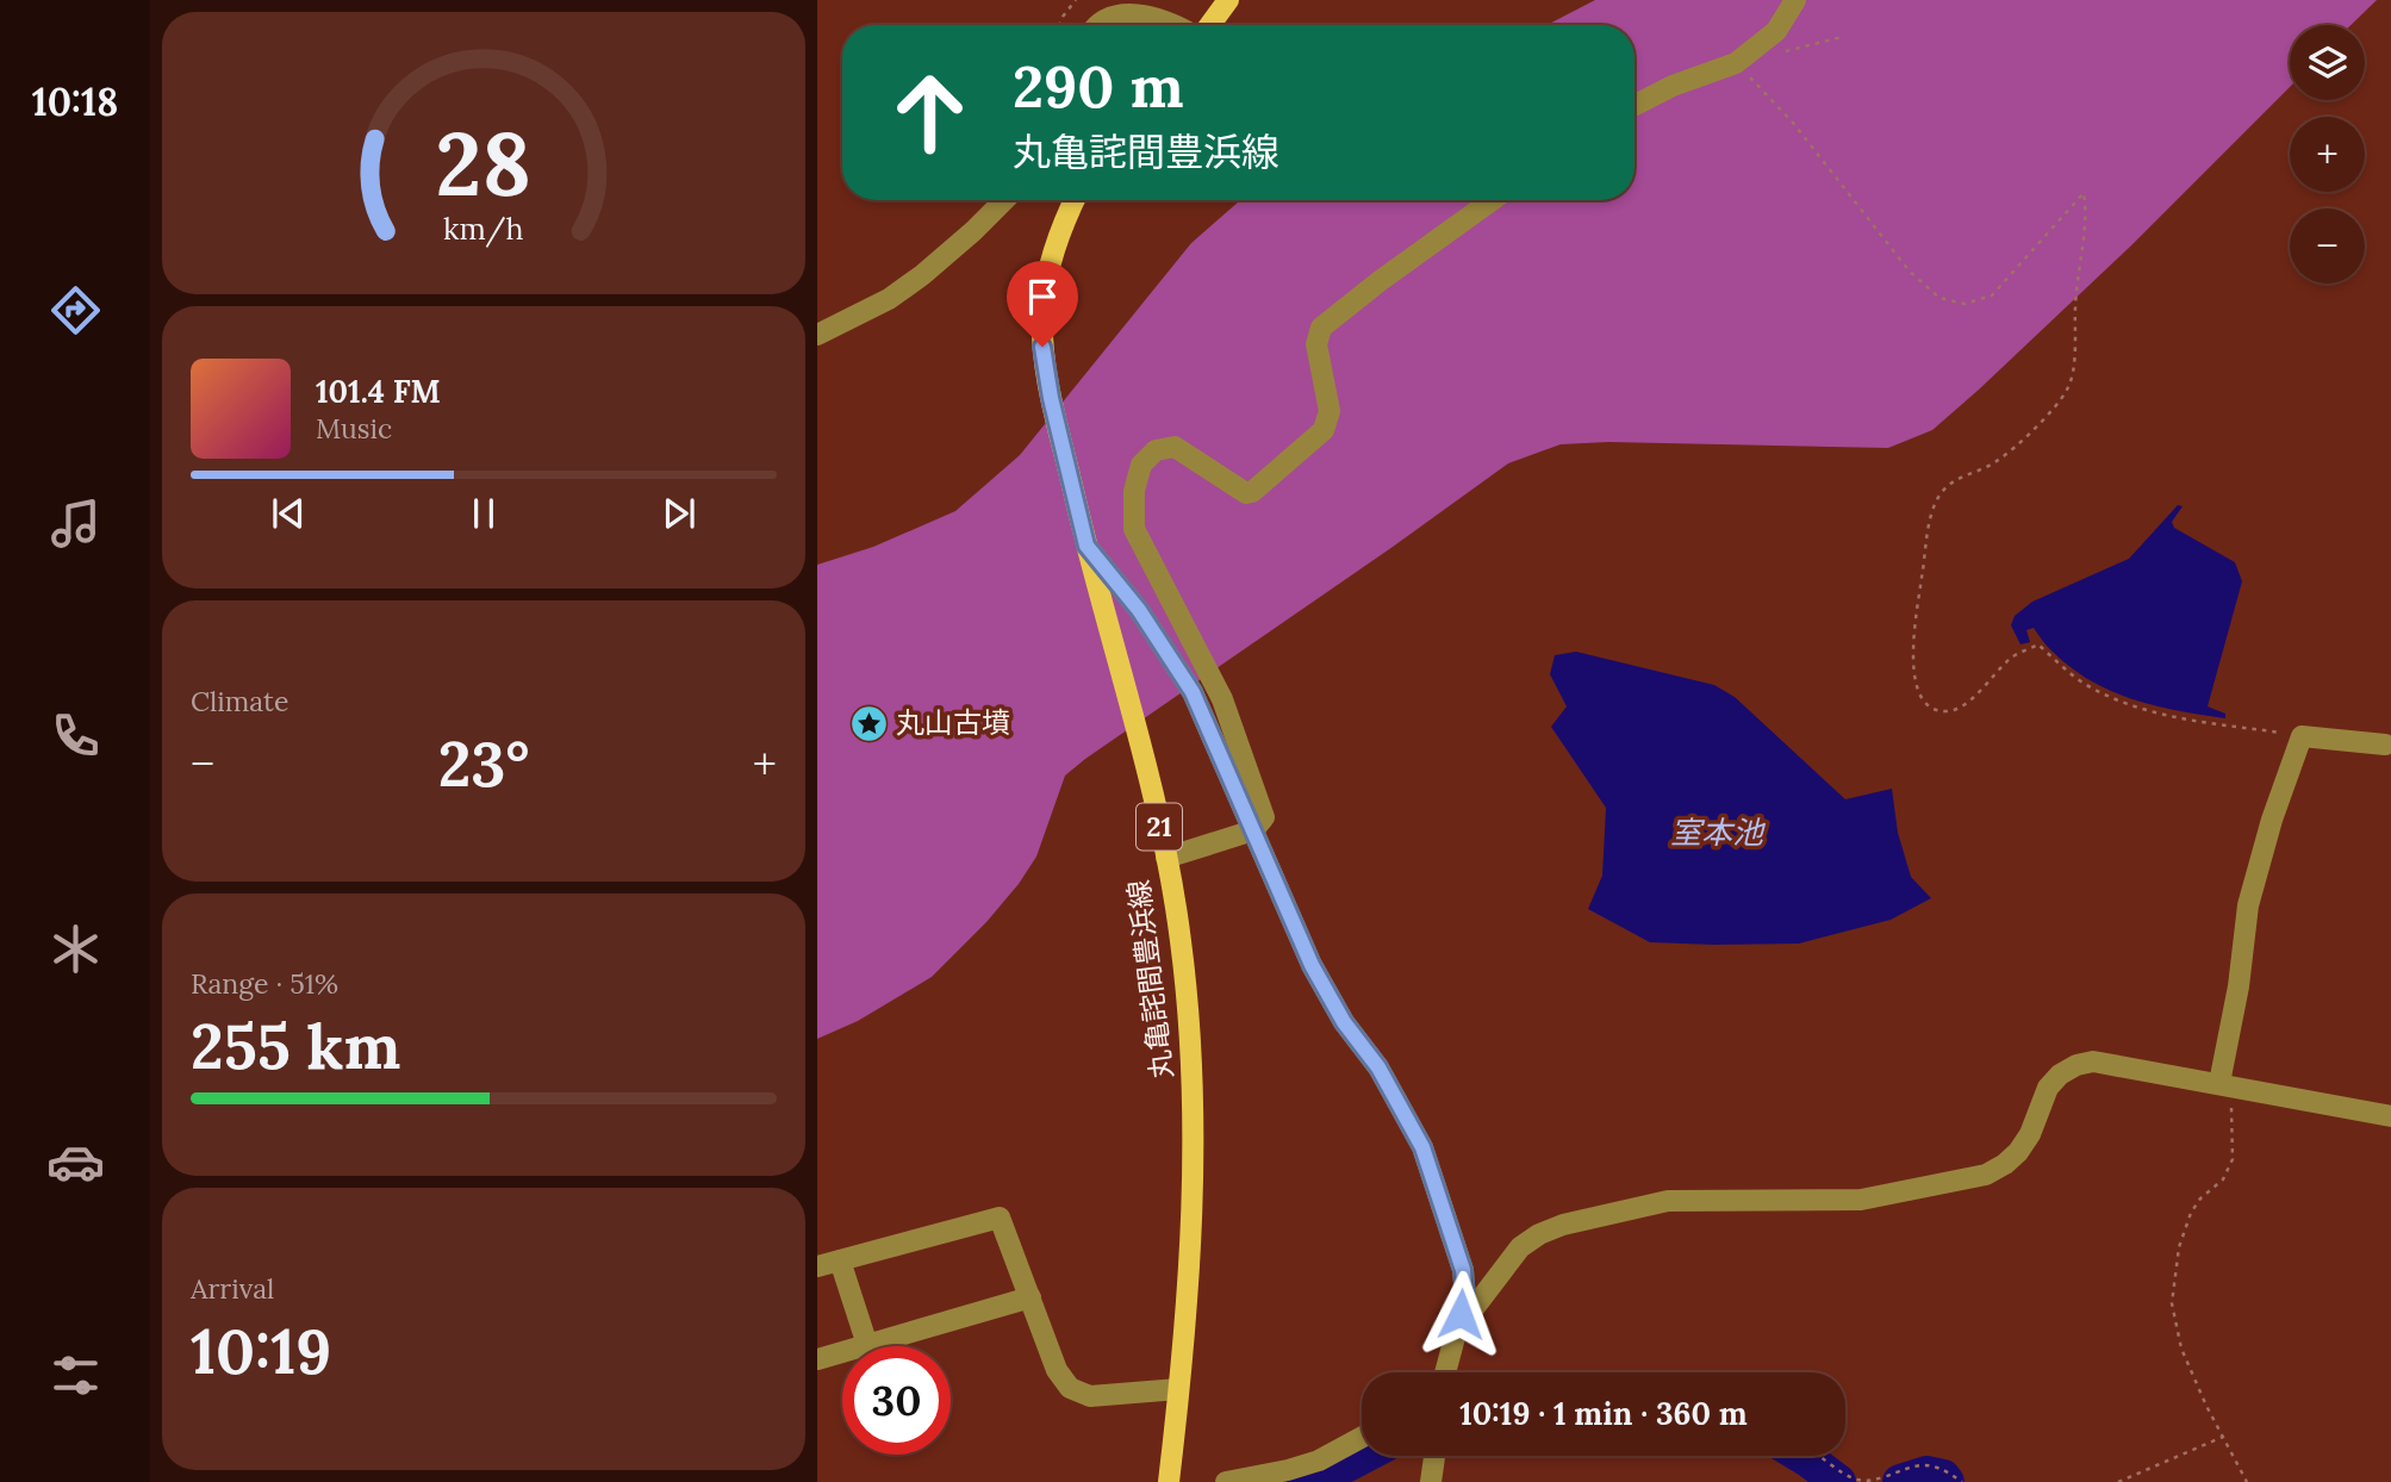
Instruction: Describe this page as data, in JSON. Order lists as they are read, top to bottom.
{
  "streets": {
    "main road": ["21", "丸亀詫間豊浜線"]
  },
  "water": ["室本池"],
  "places": {
    "place": ["丸山古墳"]
  },
  "page": {
    "tabs": "10:18",
    "map_buttons": ["+", "−"],
    "turn": ["290 m", "丸亀詫間豊浜線"],
    "song": ["101.4 FM", "Music"],
    "tile": [
      "Climate",
      ["Range · 51%", "255 km"],
      ["Arrival", "10:19"]
    ],
    "heat": ["−", "23°", "+"],
    "limit": "30",
    "trip": "10:19 · 1 min · 360 m",
    "gauge": ["28", "km/h"]
  }
}
